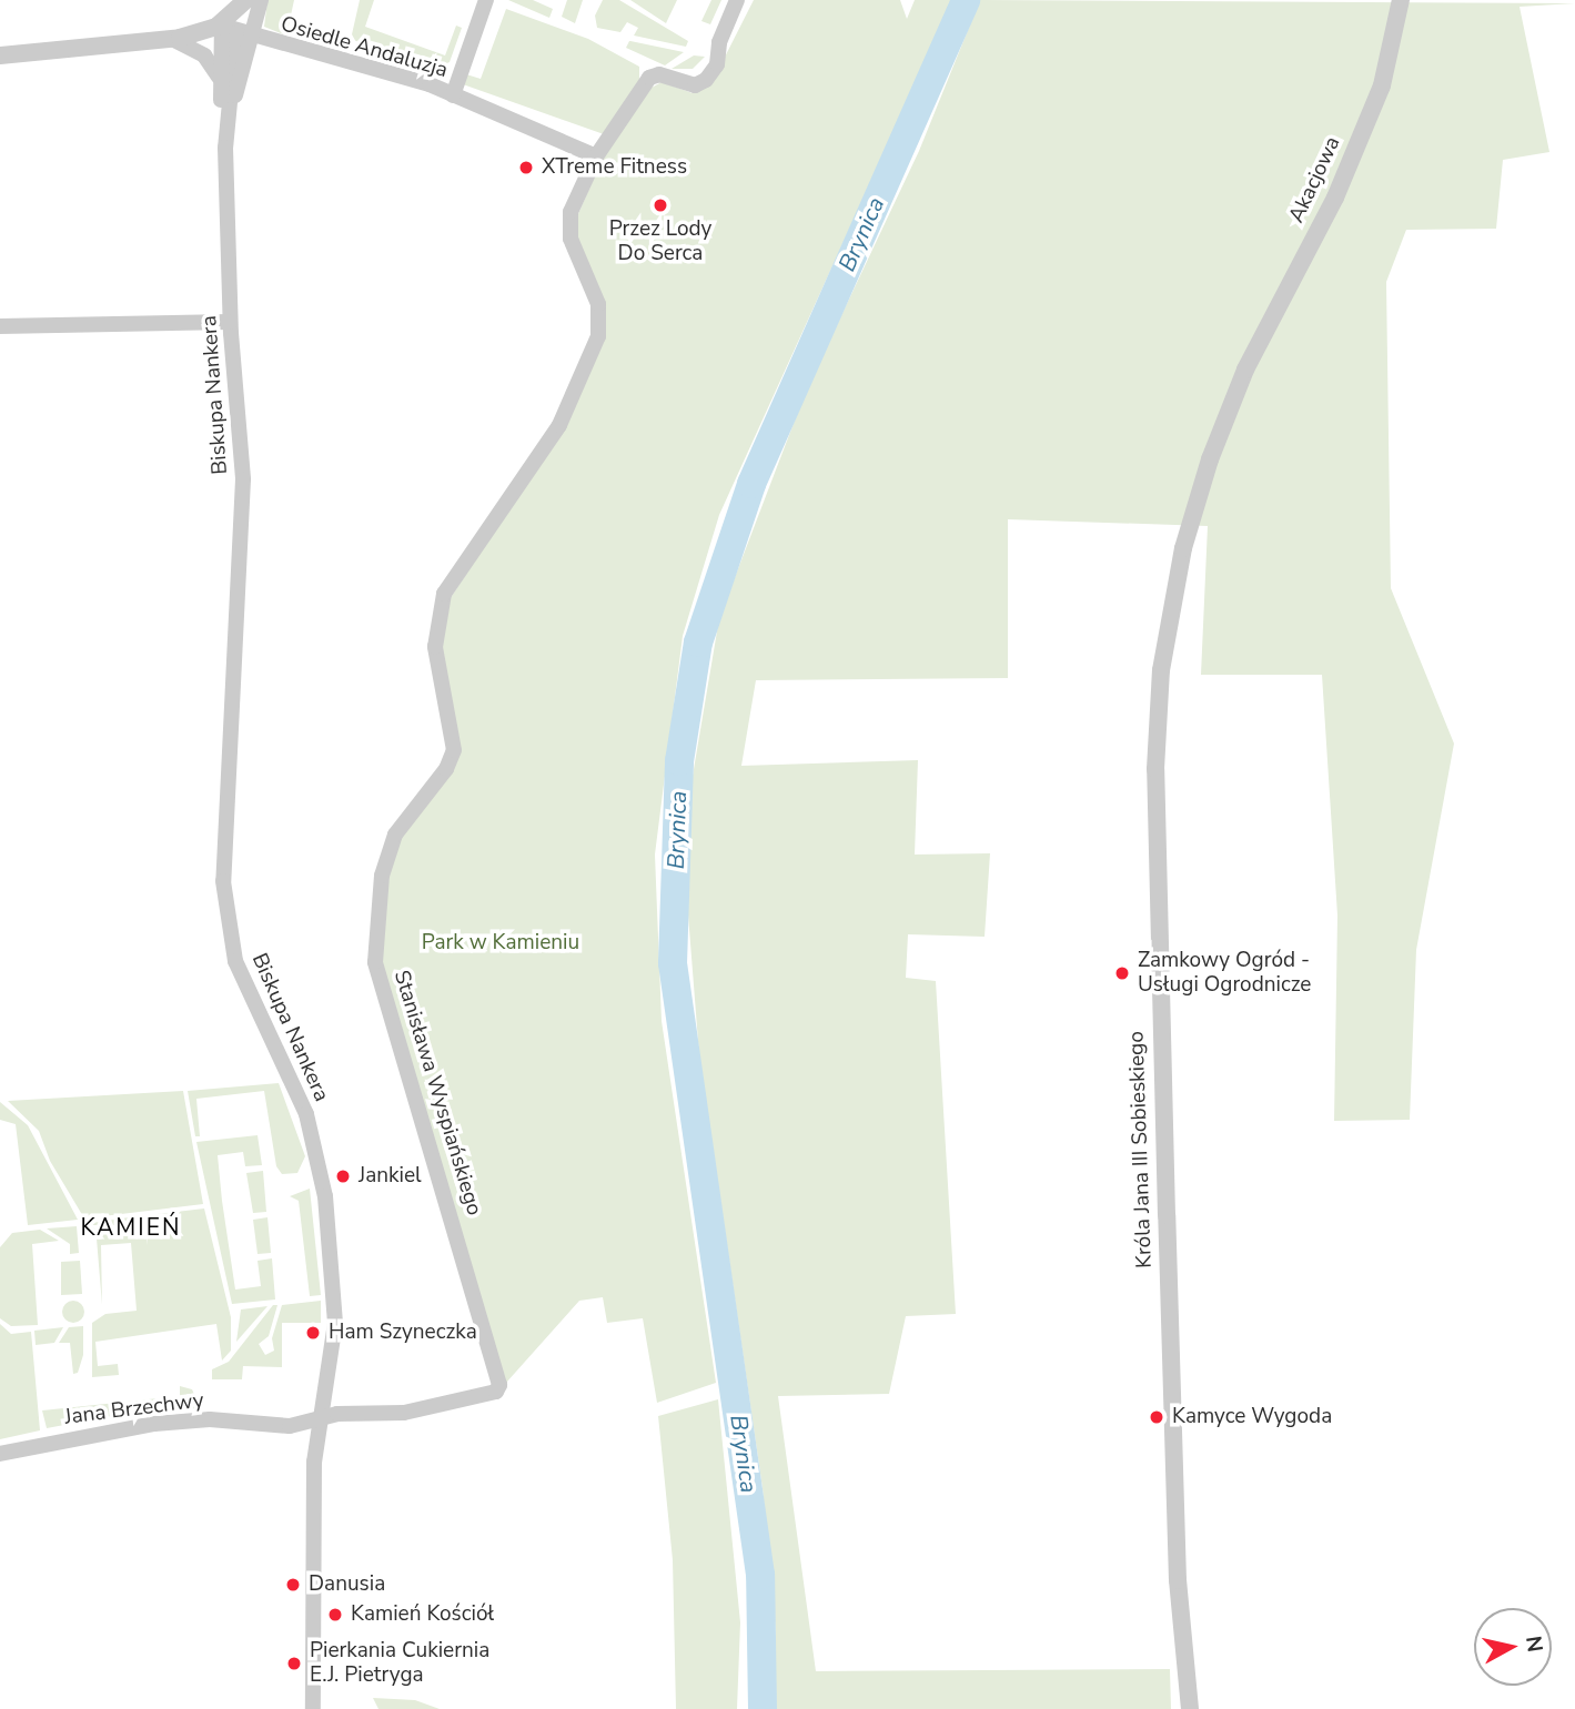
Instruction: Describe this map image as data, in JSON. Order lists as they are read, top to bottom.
{
  "streets": {
    "street": [
      "Osiedle Andaluzja",
      "Akacjowa",
      "Biskupa Nankera",
      "Stanisława Wyspiańskiego",
      "Króla Jana III Sobieskiego",
      "Jana Brzechwy"
    ]
  },
  "crossings": [
    ["Osiedle Andaluzja", "Biskupa Nankera"],
    ["Osiedle Andaluzja", "Stanisława Wyspiańskiego"],
    ["Akacjowa", "Króla Jana III Sobieskiego"],
    ["Biskupa Nankera", "Stanisława Wyspiańskiego"],
    ["Biskupa Nankera", "Jana Brzechwy"],
    ["Stanisława Wyspiańskiego", "Jana Brzechwy"]
  ],
  "districts": ["KAMIEŃ"],
  "water": ["Brynica"],
  "parks": ["Park w Kamieniu"],
  "places": [
    "XTreme Fitness",
    "Przez Lody Do Serca",
    "Zamkowy Ogród - Usługi Ogrodnicze",
    "Jankiel",
    "Ham Szyneczka",
    "Kamyce Wygoda",
    "Danusia",
    "Kamień Kościół",
    "Pierkania Cukiernia E.J. Pietryga"
  ],
  "north": "right"
}
